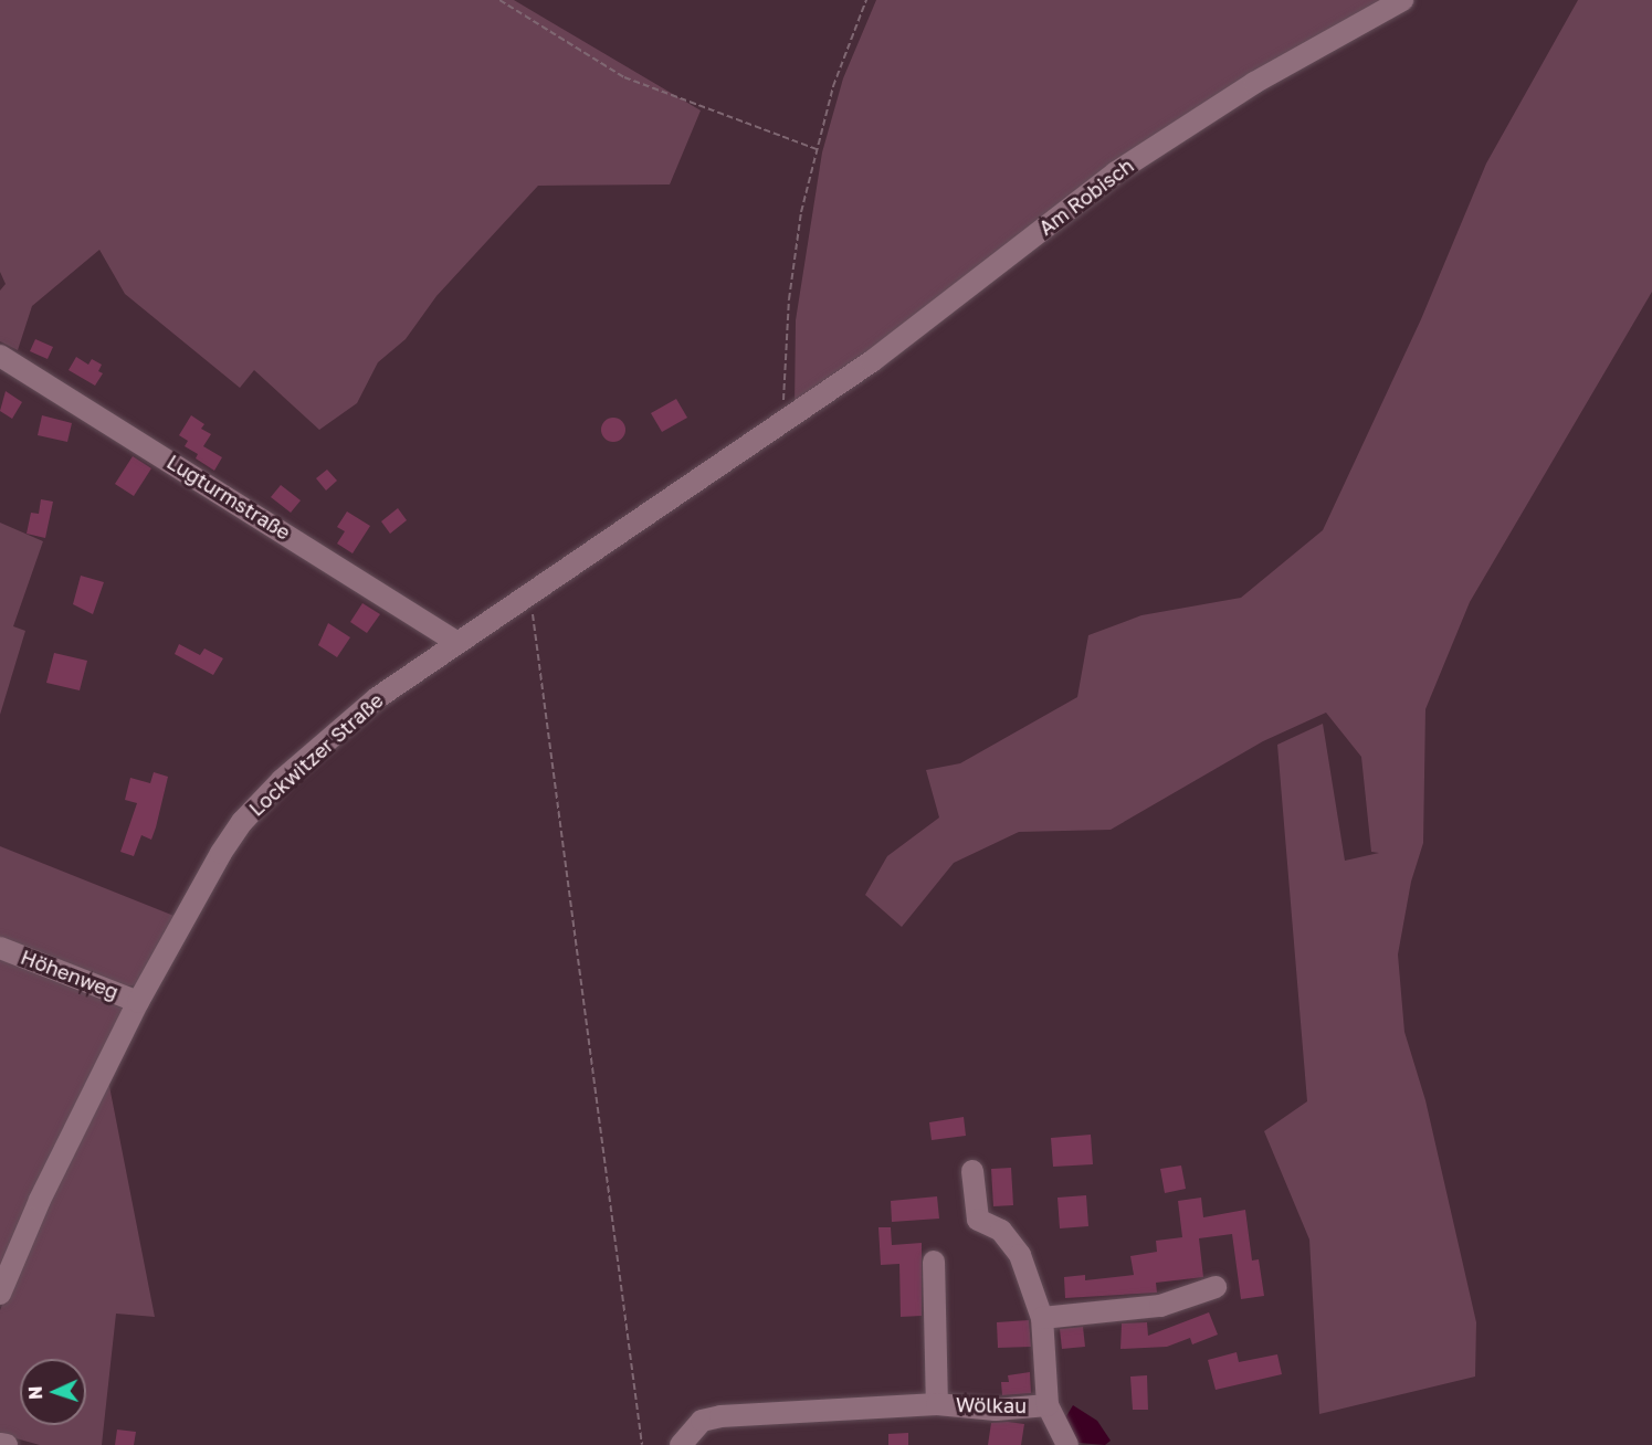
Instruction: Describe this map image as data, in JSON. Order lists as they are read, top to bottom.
{
  "streets": {
    "street": [
      "Am Robisch",
      "Lugturmstraße",
      "Lockwitzer Straße",
      "Höhenweg",
      "Wölkau"
    ]
  },
  "crossings": [
    ["Am Robisch", "Lockwitzer Straße"],
    ["Lugturmstraße", "Lockwitzer Straße"],
    ["Lockwitzer Straße", "Höhenweg"]
  ],
  "north": "left"
}
